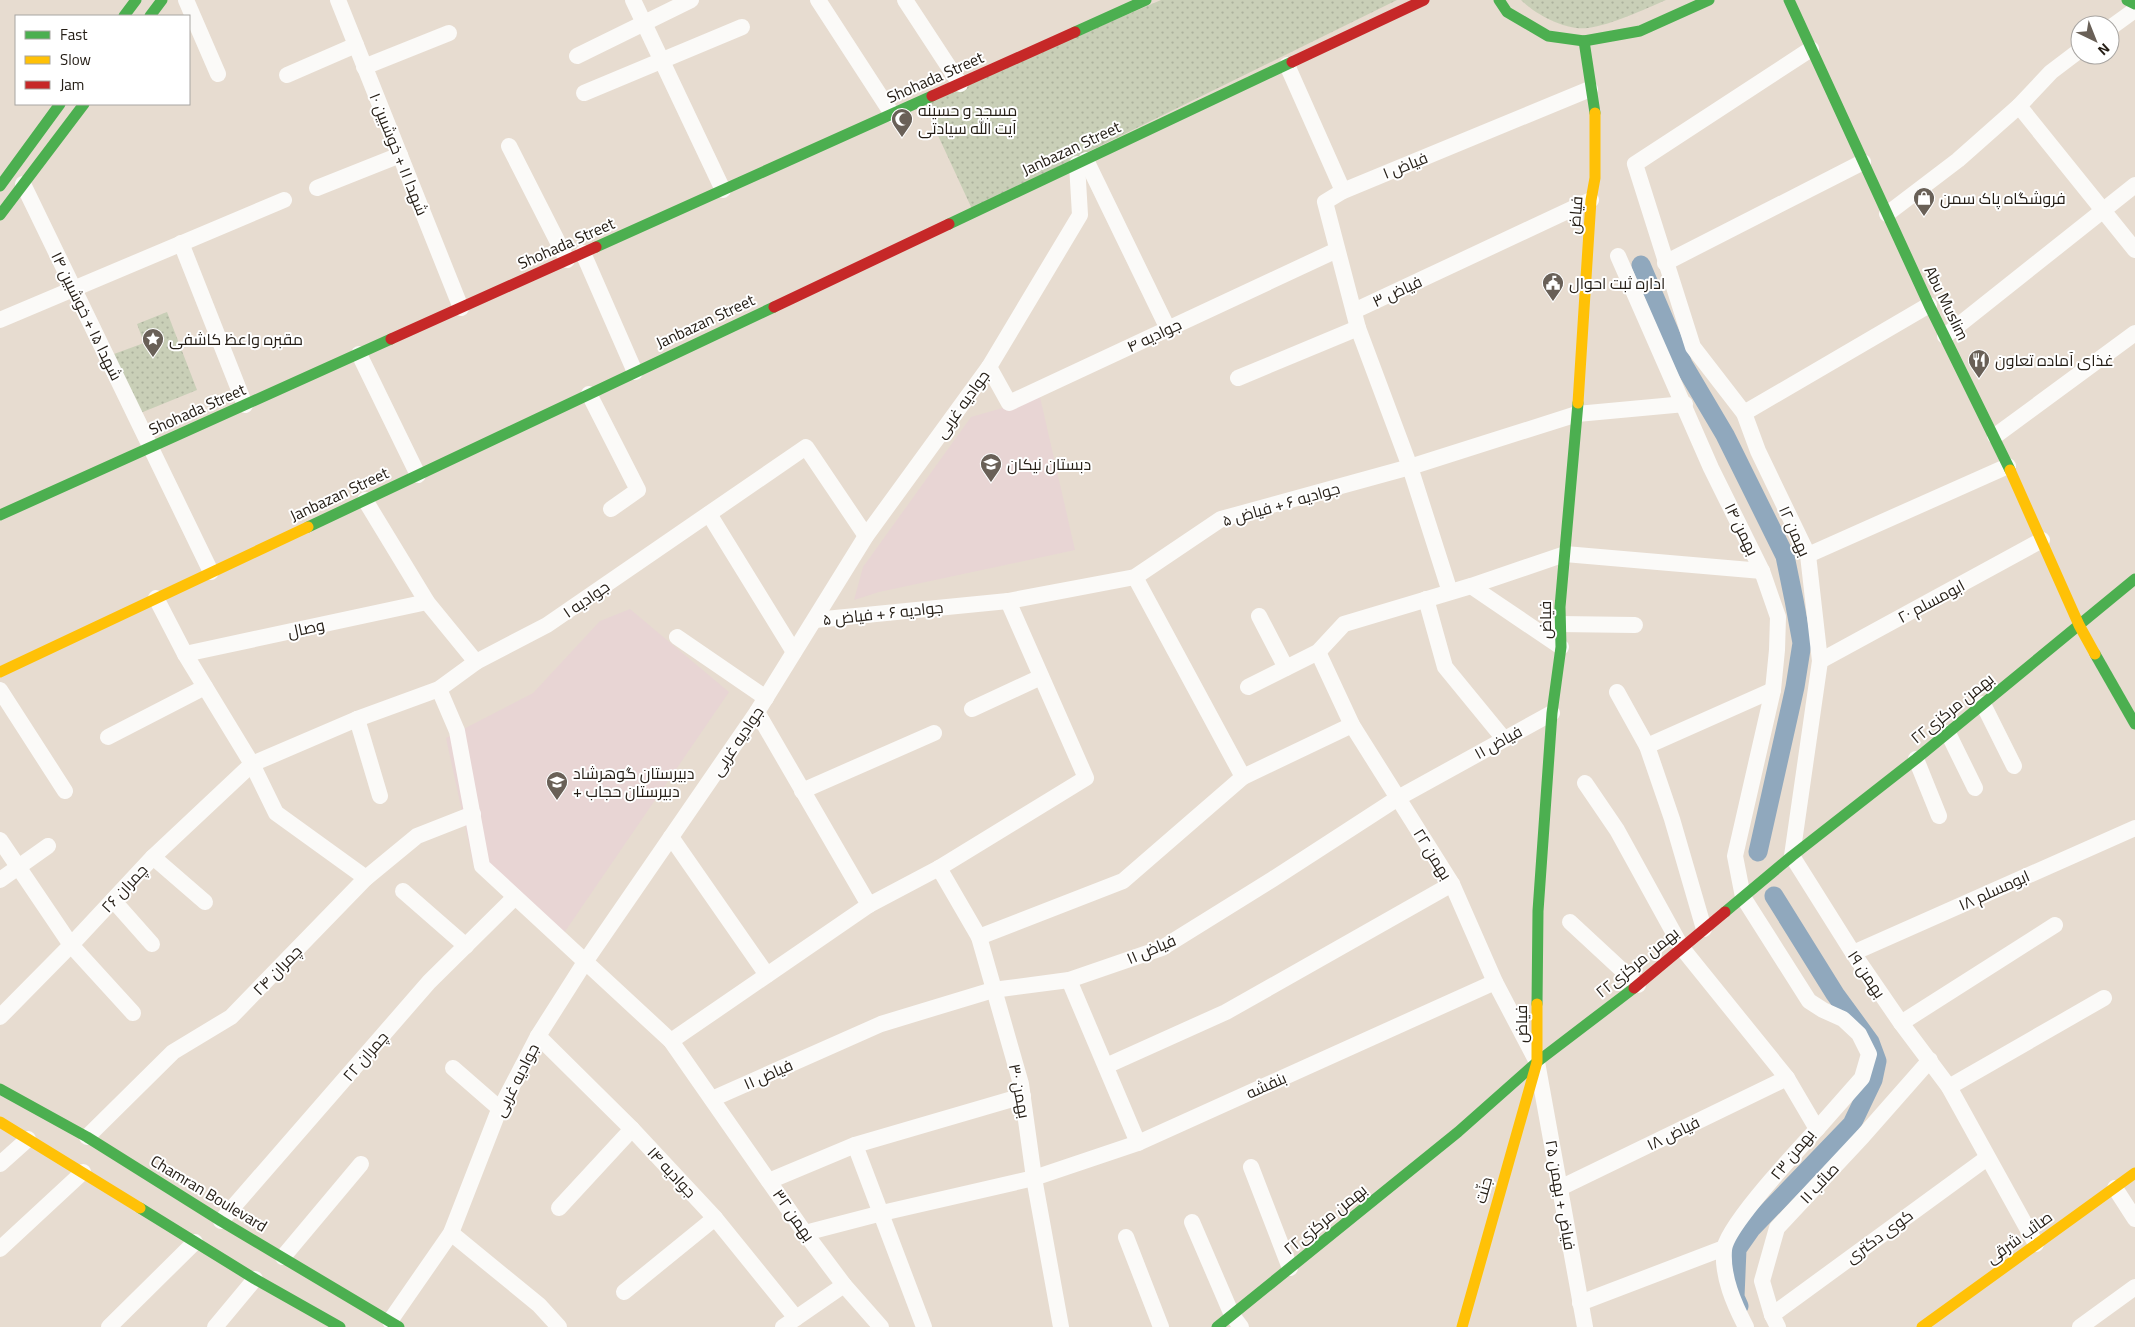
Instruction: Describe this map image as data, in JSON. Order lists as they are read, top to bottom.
{
  "streets": {
    "main road": [
      "Shohada Street",
      "Janbazan Street",
      "فیاض",
      "Abu Muslim",
      "۲۲بهمن مرکزی",
      "جنّت",
      "Chamran Boulevard",
      "صائب شرقی"
    ],
    "street": [
      "شهدا ۱۱ + خوشبین ۱۰",
      "فیاض ۱",
      "فیاض ۳",
      "شهدا ۱۵ + خوشبین ۱۴",
      "جوادیه ۴",
      "جوادیه غربی",
      "جوادیه ۶ + فیاض ۵",
      "بهمن ۱۴",
      "بهمن ۱۲",
      "جوادیه ۱",
      "ابومسلم ۲۰",
      "وصال",
      "فیاض ۱۱",
      "بهمن ۲۲",
      "چمران ۲۶",
      "ابومسلم ۱۸",
      "چمران ۲۴",
      "بهمن ۱۹",
      "چمران ۲۲",
      "بنفشه",
      "بهمن ۳۰",
      "فیاض ۱۸",
      "بهمن ۲۳",
      "جوادیه ۱۴",
      "صائب ۱۱",
      "فیاض + بهمن ۲۵",
      "بهمن ۳۲",
      "کوی دکتری"
    ]
  },
  "crossings": [
    ["Shohada Street", "شهدا ۱۱ + خوشبین ۱۰"],
    ["Shohada Street", "شهدا ۱۵ + خوشبین ۱۴"],
    ["Janbazan Street", "شهدا ۱۵ + خوشبین ۱۴"],
    ["Janbazan Street", "جوادیه غربی"],
    ["فیاض ۱", "فیاض"],
    ["فیاض ۱", "فیاض ۳"],
    ["فیاض ۱", "جوادیه ۴"],
    ["فیاض", "فیاض ۳"],
    ["فیاض", "جوادیه ۶ + فیاض ۵"],
    ["فیاض", "۲۲بهمن مرکزی"],
    ["فیاض", "فیاض ۱۱"],
    ["فیاض", "بهمن ۲۲"],
    ["فیاض", "جنّت"],
    ["فیاض", "فیاض + بهمن ۲۵"],
    ["فیاض ۳", "جوادیه ۶ + فیاض ۵"],
    ["Abu Muslim", "بهمن ۱۲"],
    ["Abu Muslim", "ابومسلم ۲۰"],
    ["Abu Muslim", "۲۲بهمن مرکزی"],
    ["جوادیه ۴", "جوادیه غربی"],
    ["جوادیه غربی", "جوادیه ۶ + فیاض ۵"],
    ["جوادیه غربی", "جوادیه ۱"],
    ["جوادیه غربی", "جوادیه ۱۴"],
    ["جوادیه غربی", "Chamran Boulevard"],
    ["جوادیه غربی", "بهمن ۳۲"],
    ["جوادیه ۶ + فیاض ۵", "بهمن ۱۴"],
    ["بهمن ۱۴", "۲۲بهمن مرکزی"],
    ["بهمن ۱۲", "ابومسلم ۲۰"],
    ["بهمن ۱۲", "۲۲بهمن مرکزی"],
    ["بهمن ۱۲", "بهمن ۱۹"],
    ["جوادیه ۱", "چمران ۲۶"],
    ["جوادیه ۱", "بهمن ۳۲"],
    ["۲۲بهمن مرکزی", "بهمن ۲۲"],
    ["۲۲بهمن مرکزی", "بهمن ۱۹"],
    ["۲۲بهمن مرکزی", "بهمن ۲۳"],
    ["۲۲بهمن مرکزی", "جنّت"],
    ["۲۲بهمن مرکزی", "فیاض + بهمن ۲۵"],
    ["فیاض ۱۱", "بهمن ۲۲"],
    ["فیاض ۱۱", "بهمن ۳۰"],
    ["فیاض ۱۱", "بهمن ۳۲"],
    ["بهمن ۲۲", "بنفشه"],
    ["بهمن ۲۲", "جنّت"],
    ["بهمن ۲۲", "فیاض + بهمن ۲۵"],
    ["ابومسلم ۱۸", "بهمن ۱۹"],
    ["چمران ۲۴", "Chamran Boulevard"],
    ["چمران ۲۴", "بهمن ۳۲"],
    ["بهمن ۱۹", "صائب ۱۱"],
    ["بهمن ۱۹", "کوی دکتری"],
    ["بهمن ۱۹", "صائب شرقی"],
    ["چمران ۲۲", "Chamran Boulevard"],
    ["چمران ۲۲", "بهمن ۳۲"],
    ["بنفشه", "بهمن ۳۰"],
    ["بنفشه", "بهمن ۳۲"],
    ["فیاض ۱۸", "بهمن ۲۳"],
    ["فیاض ۱۸", "فیاض + بهمن ۲۵"],
    ["صائب ۱۱", "کوی دکتری"],
    ["جنّت", "فیاض + بهمن ۲۵"]
  ],
  "places": {
    "mosque": ["مسجد و حسینه آیت الله سیادتی"],
    "shop": ["فروشگاه پاک سمن"],
    "public building": ["اداره ثبت احوال"],
    "place": ["مقبره واعظ کاشفی"],
    "restaurant": ["غذای آماده تعاون"],
    "school or university": ["دبستان نیکان", "دبیرستان گوهرشاد + دبیرستان حجاب"]
  },
  "legend": ["Fast", "Slow", "Jam"],
  "north": "bottom right"
}
